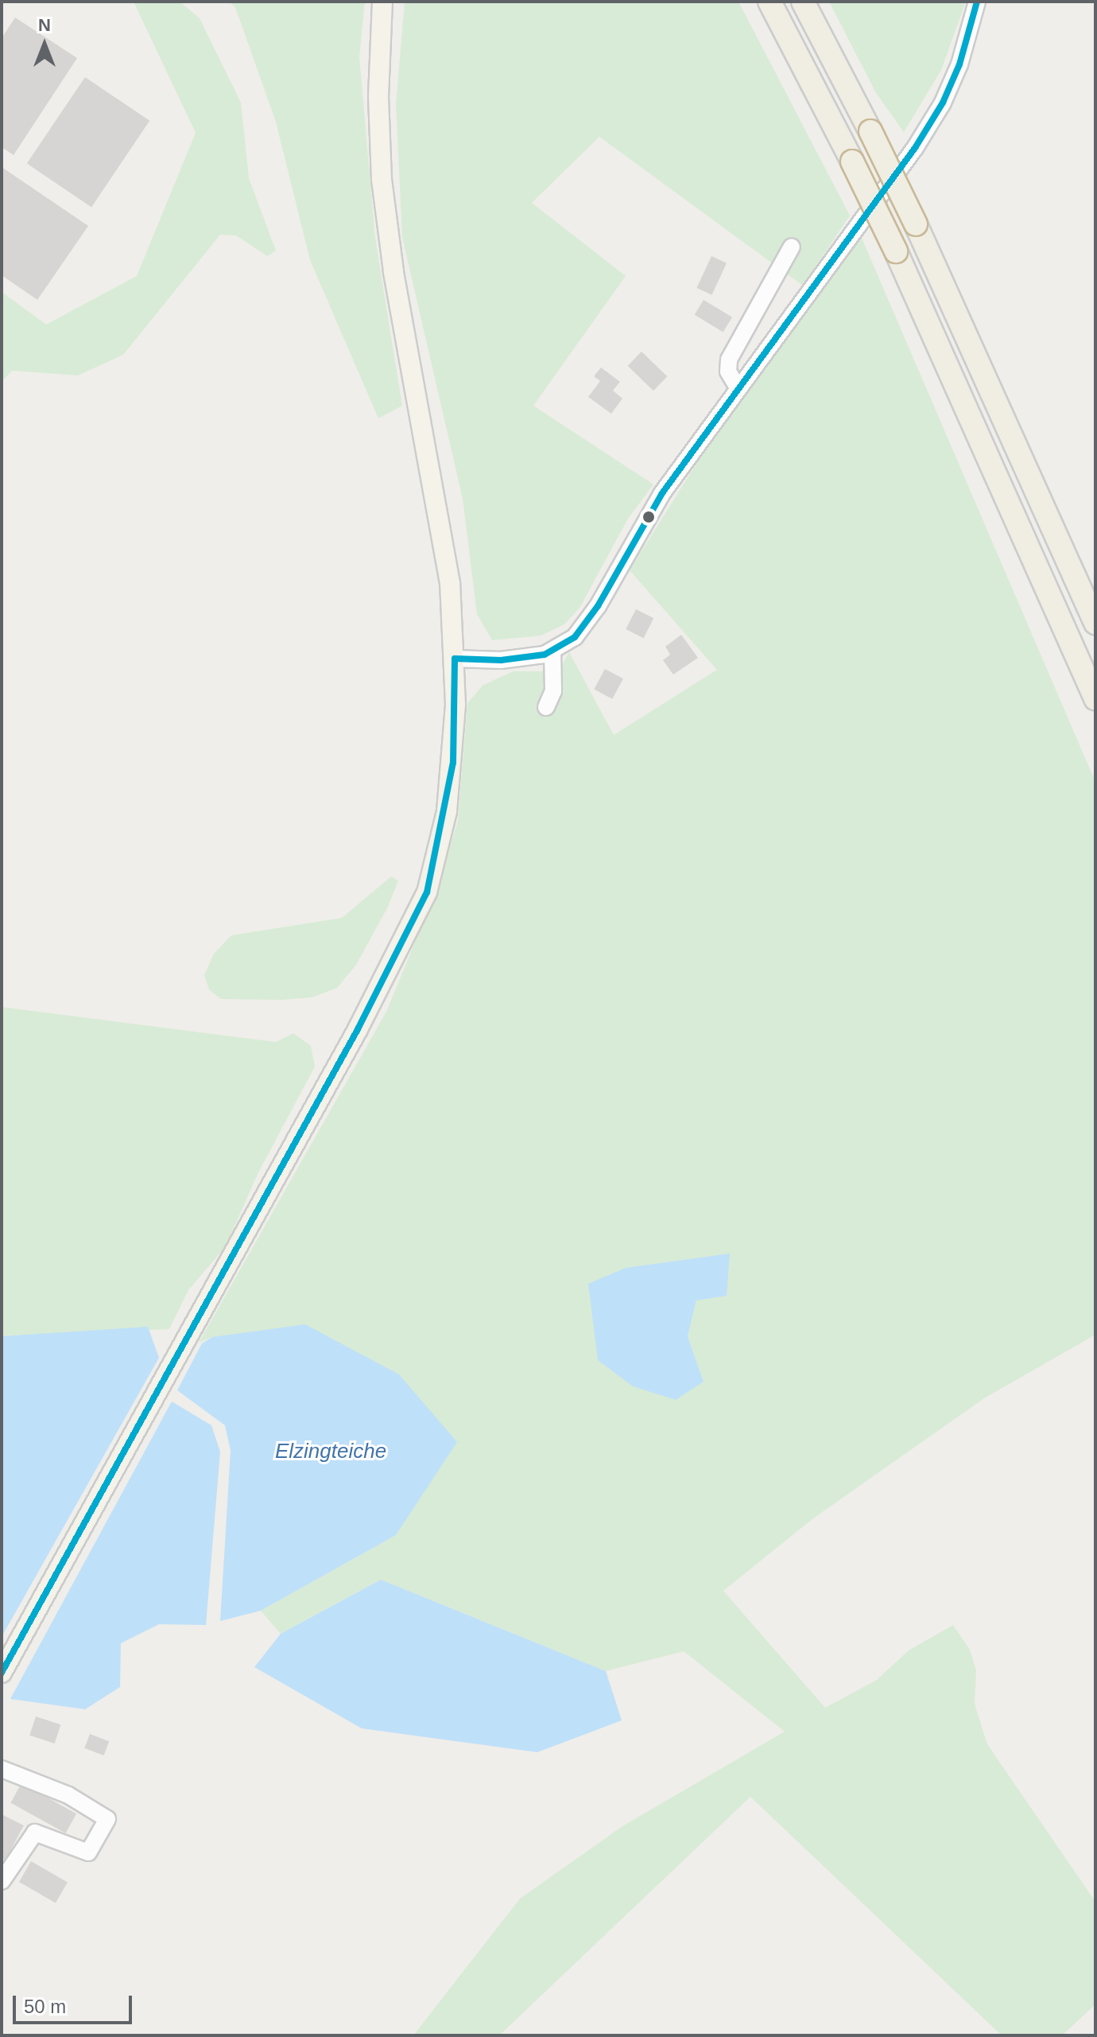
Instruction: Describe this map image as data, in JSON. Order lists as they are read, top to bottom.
{
  "water": ["Elzingteiche"],
  "scale_bar": "50 m",
  "north": "top"
}
